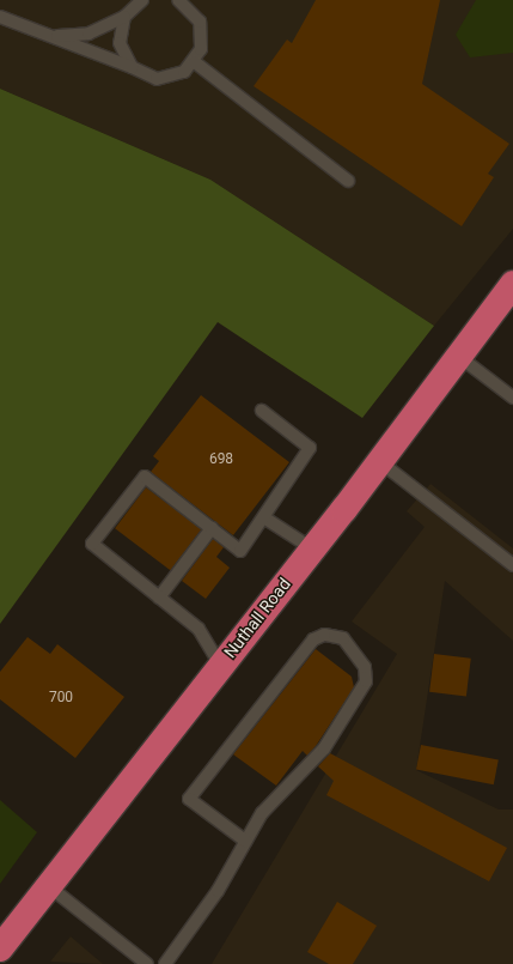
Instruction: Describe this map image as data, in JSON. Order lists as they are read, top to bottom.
{
  "streets": {
    "highway": ["Nuthall Road"]
  },
  "house_numbers": ["698", "700"]
}
